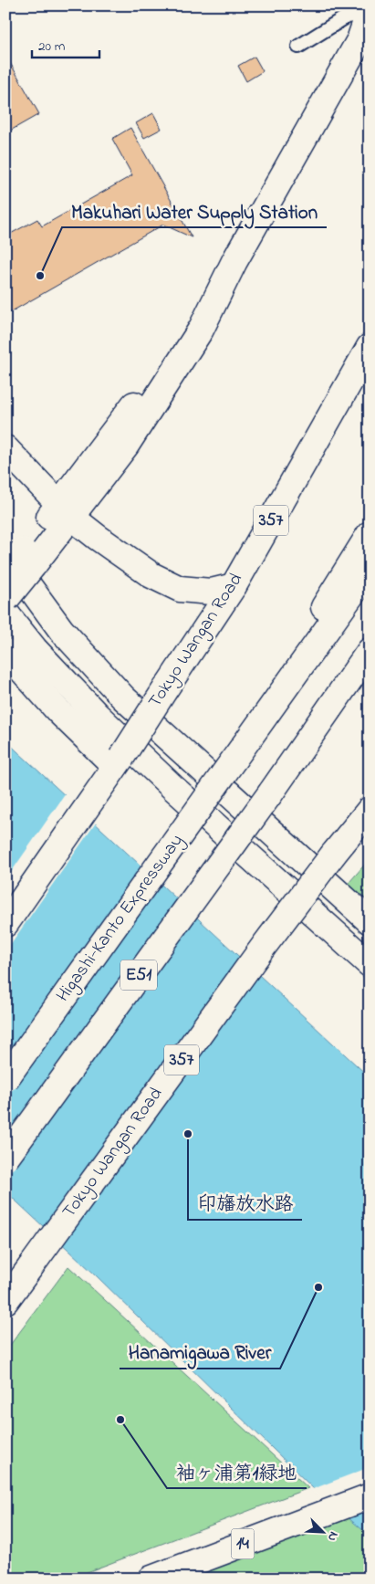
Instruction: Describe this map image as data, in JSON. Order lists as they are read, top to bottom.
{
  "streets": {
    "main road": [
      "357",
      "Tokyo Wangan Road",
      "Higashi-Kanto Expressway",
      "E51",
      "14"
    ]
  },
  "crossings": [
    ["Higashi-Kanto Expressway", "E51"]
  ],
  "places": [
    "Makuhari Water Supply Station",
    "印旛放水路",
    "Hanamigawa River",
    "袖ヶ浦第1緑地"
  ],
  "scale_bar": "20 m",
  "north": "bottom right"
}
